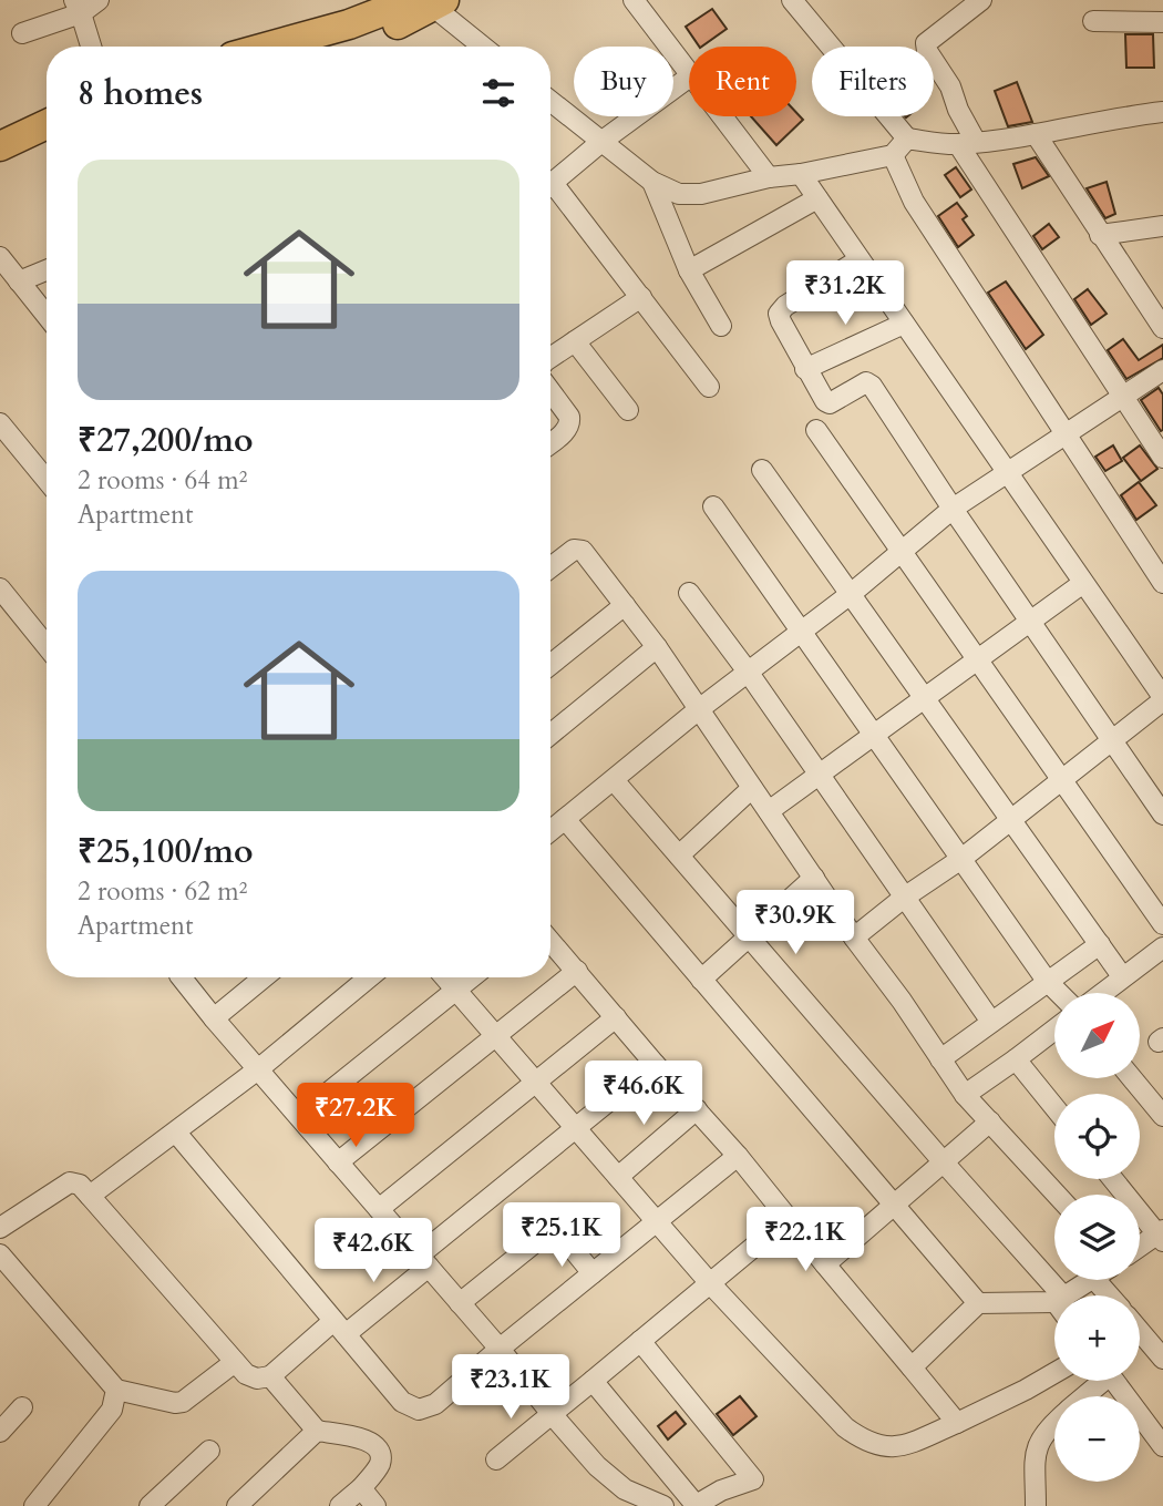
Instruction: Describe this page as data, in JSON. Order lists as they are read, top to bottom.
{
  "north": "top right",
  "page": {
    "chip": ["Buy", "Rent", "Filters"],
    "heading": "8 homes",
    "list": [
      {
        "name": "₹27,200/mo",
        "note": "2 rooms · 64 m² · Apartment"
      },
      {
        "name": "₹25,100/mo",
        "note": "2 rooms · 62 m² · Apartment"
      }
    ],
    "price": [
      "₹31.2K",
      "₹30.9K",
      "₹46.6K",
      "₹27.2K",
      "₹25.1K",
      "₹22.1K",
      "₹42.6K",
      "₹23.1K"
    ],
    "map_buttons": ["+", "−"]
  }
}
